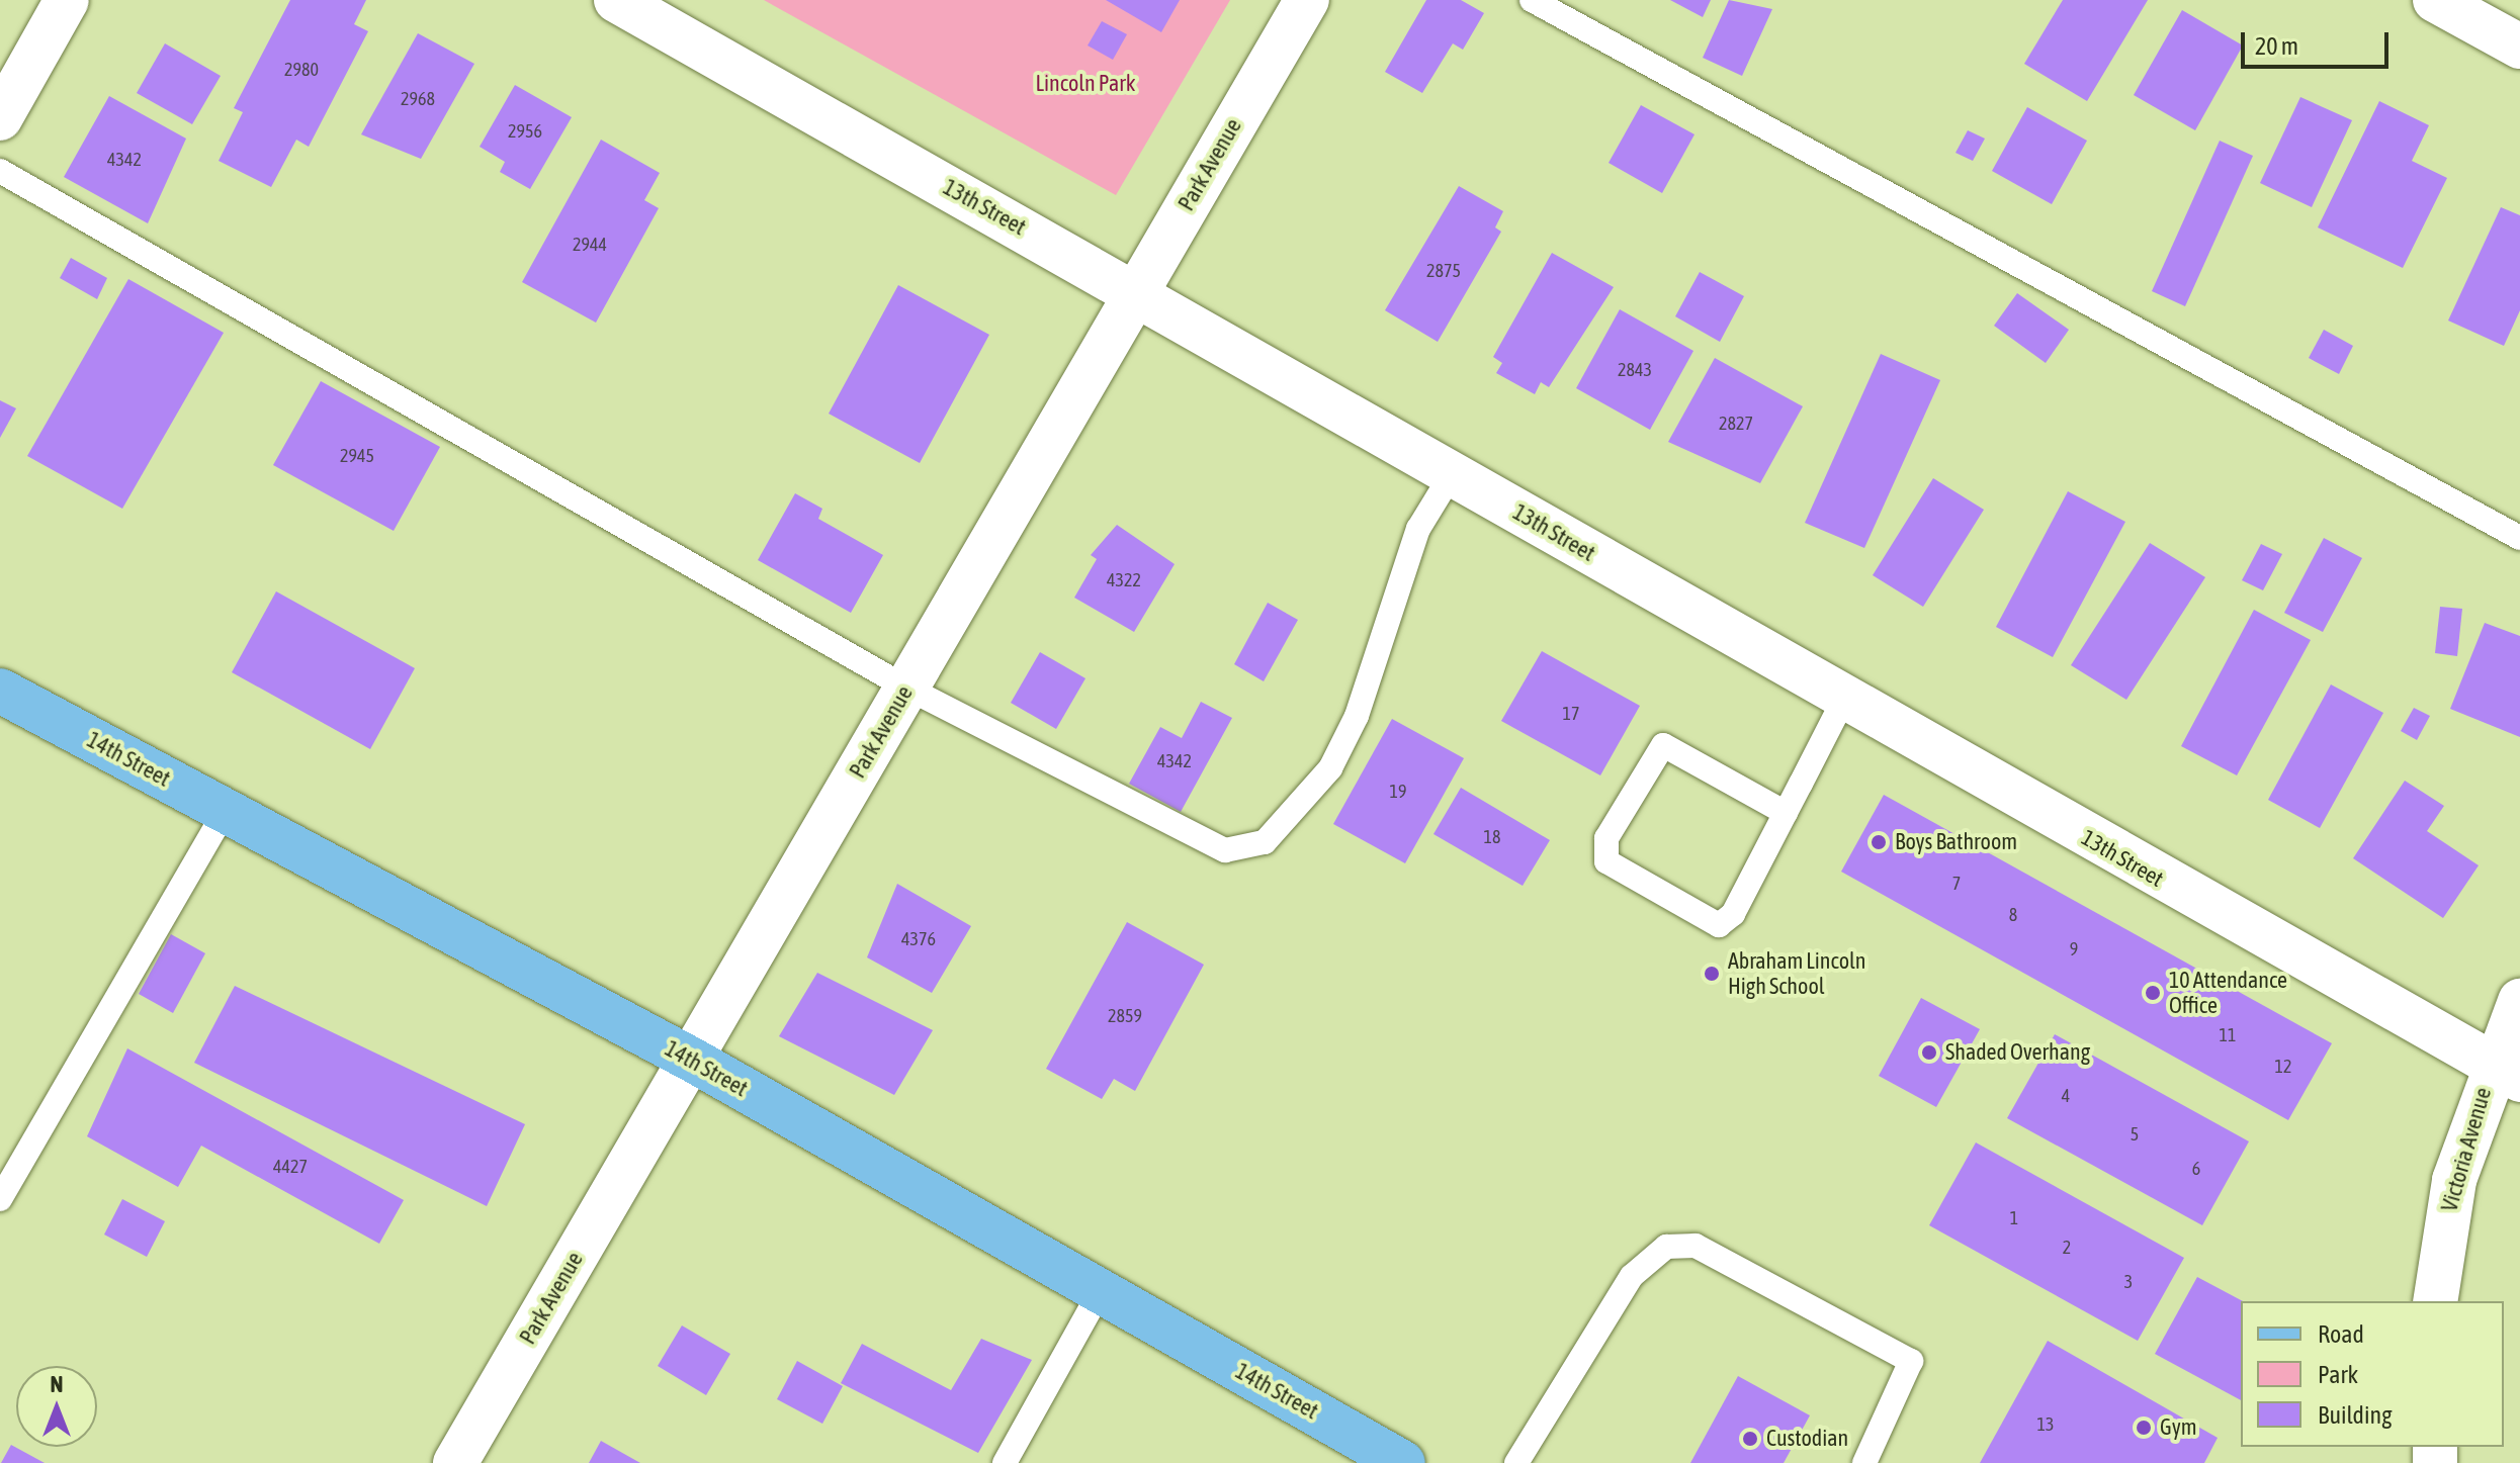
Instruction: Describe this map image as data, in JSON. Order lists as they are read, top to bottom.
{
  "streets": {
    "main road": ["14th Street"],
    "street": ["Park Avenue", "13th Street", "Victoria Avenue"]
  },
  "crossings": [
    ["Park Avenue", "13th Street"],
    ["Park Avenue", "14th Street"],
    ["13th Street", "Victoria Avenue"]
  ],
  "parks": ["Lincoln Park"],
  "places": [
    "Boys Bathroom",
    "Abraham Lincoln High School",
    "10 Attendance Office",
    "Shaded Overhang",
    "Gym",
    "Custodian"
  ],
  "house_numbers": [
    "2980",
    "2968",
    "2956",
    "4342",
    "2944",
    "2875",
    "2843",
    "2827",
    "2945",
    "4322",
    "17",
    "4342",
    "19",
    "18",
    "7",
    "8",
    "4376",
    "9",
    "2859",
    "11",
    "12",
    "4",
    "5",
    "4427",
    "6",
    "1",
    "2",
    "3",
    "13"
  ],
  "legend": ["Road", "Park", "Building"],
  "scale_bar": "20 m",
  "north": "top"
}
